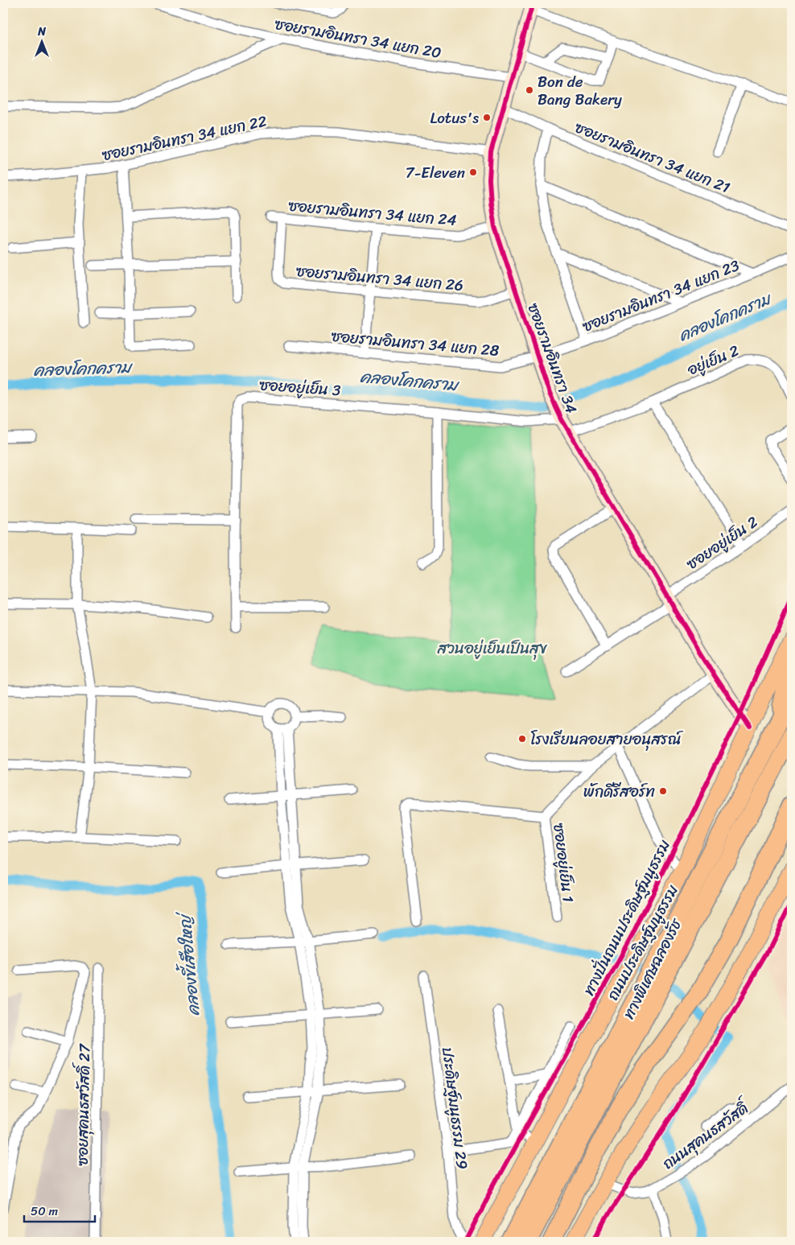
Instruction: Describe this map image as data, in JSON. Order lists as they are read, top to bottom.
{
  "streets": {
    "highway": ["ทางพิเศษฉลองรัช"],
    "main road": ["ถนนประดิษฐ์มนูธรรม"],
    "street": [
      "ซอยรามอินทรา 34 แยก 20",
      "ซอยรามอินทรา 34 แยก 22",
      "ซอยรามอินทรา 34 แยก 21",
      "ซอยรามอินทรา 34 แยก 24",
      "ซอยรามอินทรา 34 แยก 26",
      "ซอยรามอินทรา 34 แยก 23",
      "ซอยรามอินทรา 34 แยก 28",
      "ซอยรามอินทรา 34",
      "อยู่เย็น 2",
      "ซอยอยู่เย็น 3",
      "ซอยอยู่เย็น 2",
      "ซอยอยู่เย็น 1",
      "ซอยสุคนธสวัสดิ์ 27",
      "ประดิษฐ์มนูธรรม 29",
      "ถนนสุคนธสวัสดิ์"
    ],
    "cycle path": ["ทางปั่นถนนประดิษฐ์มนูธรรม"]
  },
  "crossings": [
    ["ซอยรามอินทรา 34 แยก 20", "ซอยรามอินทรา 34"],
    ["ซอยรามอินทรา 34 แยก 22", "ซอยรามอินทรา 34"],
    ["ซอยรามอินทรา 34 แยก 21", "ซอยรามอินทรา 34"],
    ["ซอยรามอินทรา 34 แยก 24", "ซอยรามอินทรา 34 แยก 26"],
    ["ซอยรามอินทรา 34 แยก 24", "ซอยรามอินทรา 34"],
    ["ซอยรามอินทรา 34 แยก 26", "ซอยรามอินทรา 34"],
    ["ซอยรามอินทรา 34 แยก 23", "ซอยรามอินทรา 34 แยก 28"],
    ["ซอยรามอินทรา 34 แยก 23", "ซอยรามอินทรา 34"],
    ["ซอยรามอินทรา 34 แยก 28", "ซอยรามอินทรา 34"],
    ["ซอยรามอินทรา 34", "อยู่เย็น 2"],
    ["ซอยรามอินทรา 34", "ซอยอยู่เย็น 3"],
    ["ซอยรามอินทรา 34", "ซอยอยู่เย็น 2"],
    ["ซอยรามอินทรา 34", "ซอยอยู่เย็น 1"],
    ["ซอยรามอินทรา 34", "ถนนประดิษฐ์มนูธรรม"]
  ],
  "water": ["คลองโคกคราม", "คลองขี้เสือใหญ่"],
  "parks": ["สวนอยู่เย็นเป็นสุข"],
  "places": [
    "Bon de Bang Bakery",
    "Lotus's",
    "7-Eleven",
    "โรงเรียนลอยสายอนุสรณ์",
    "พักดีรีสอร์ท"
  ],
  "scale_bar": "50 m",
  "north": "top"
}
